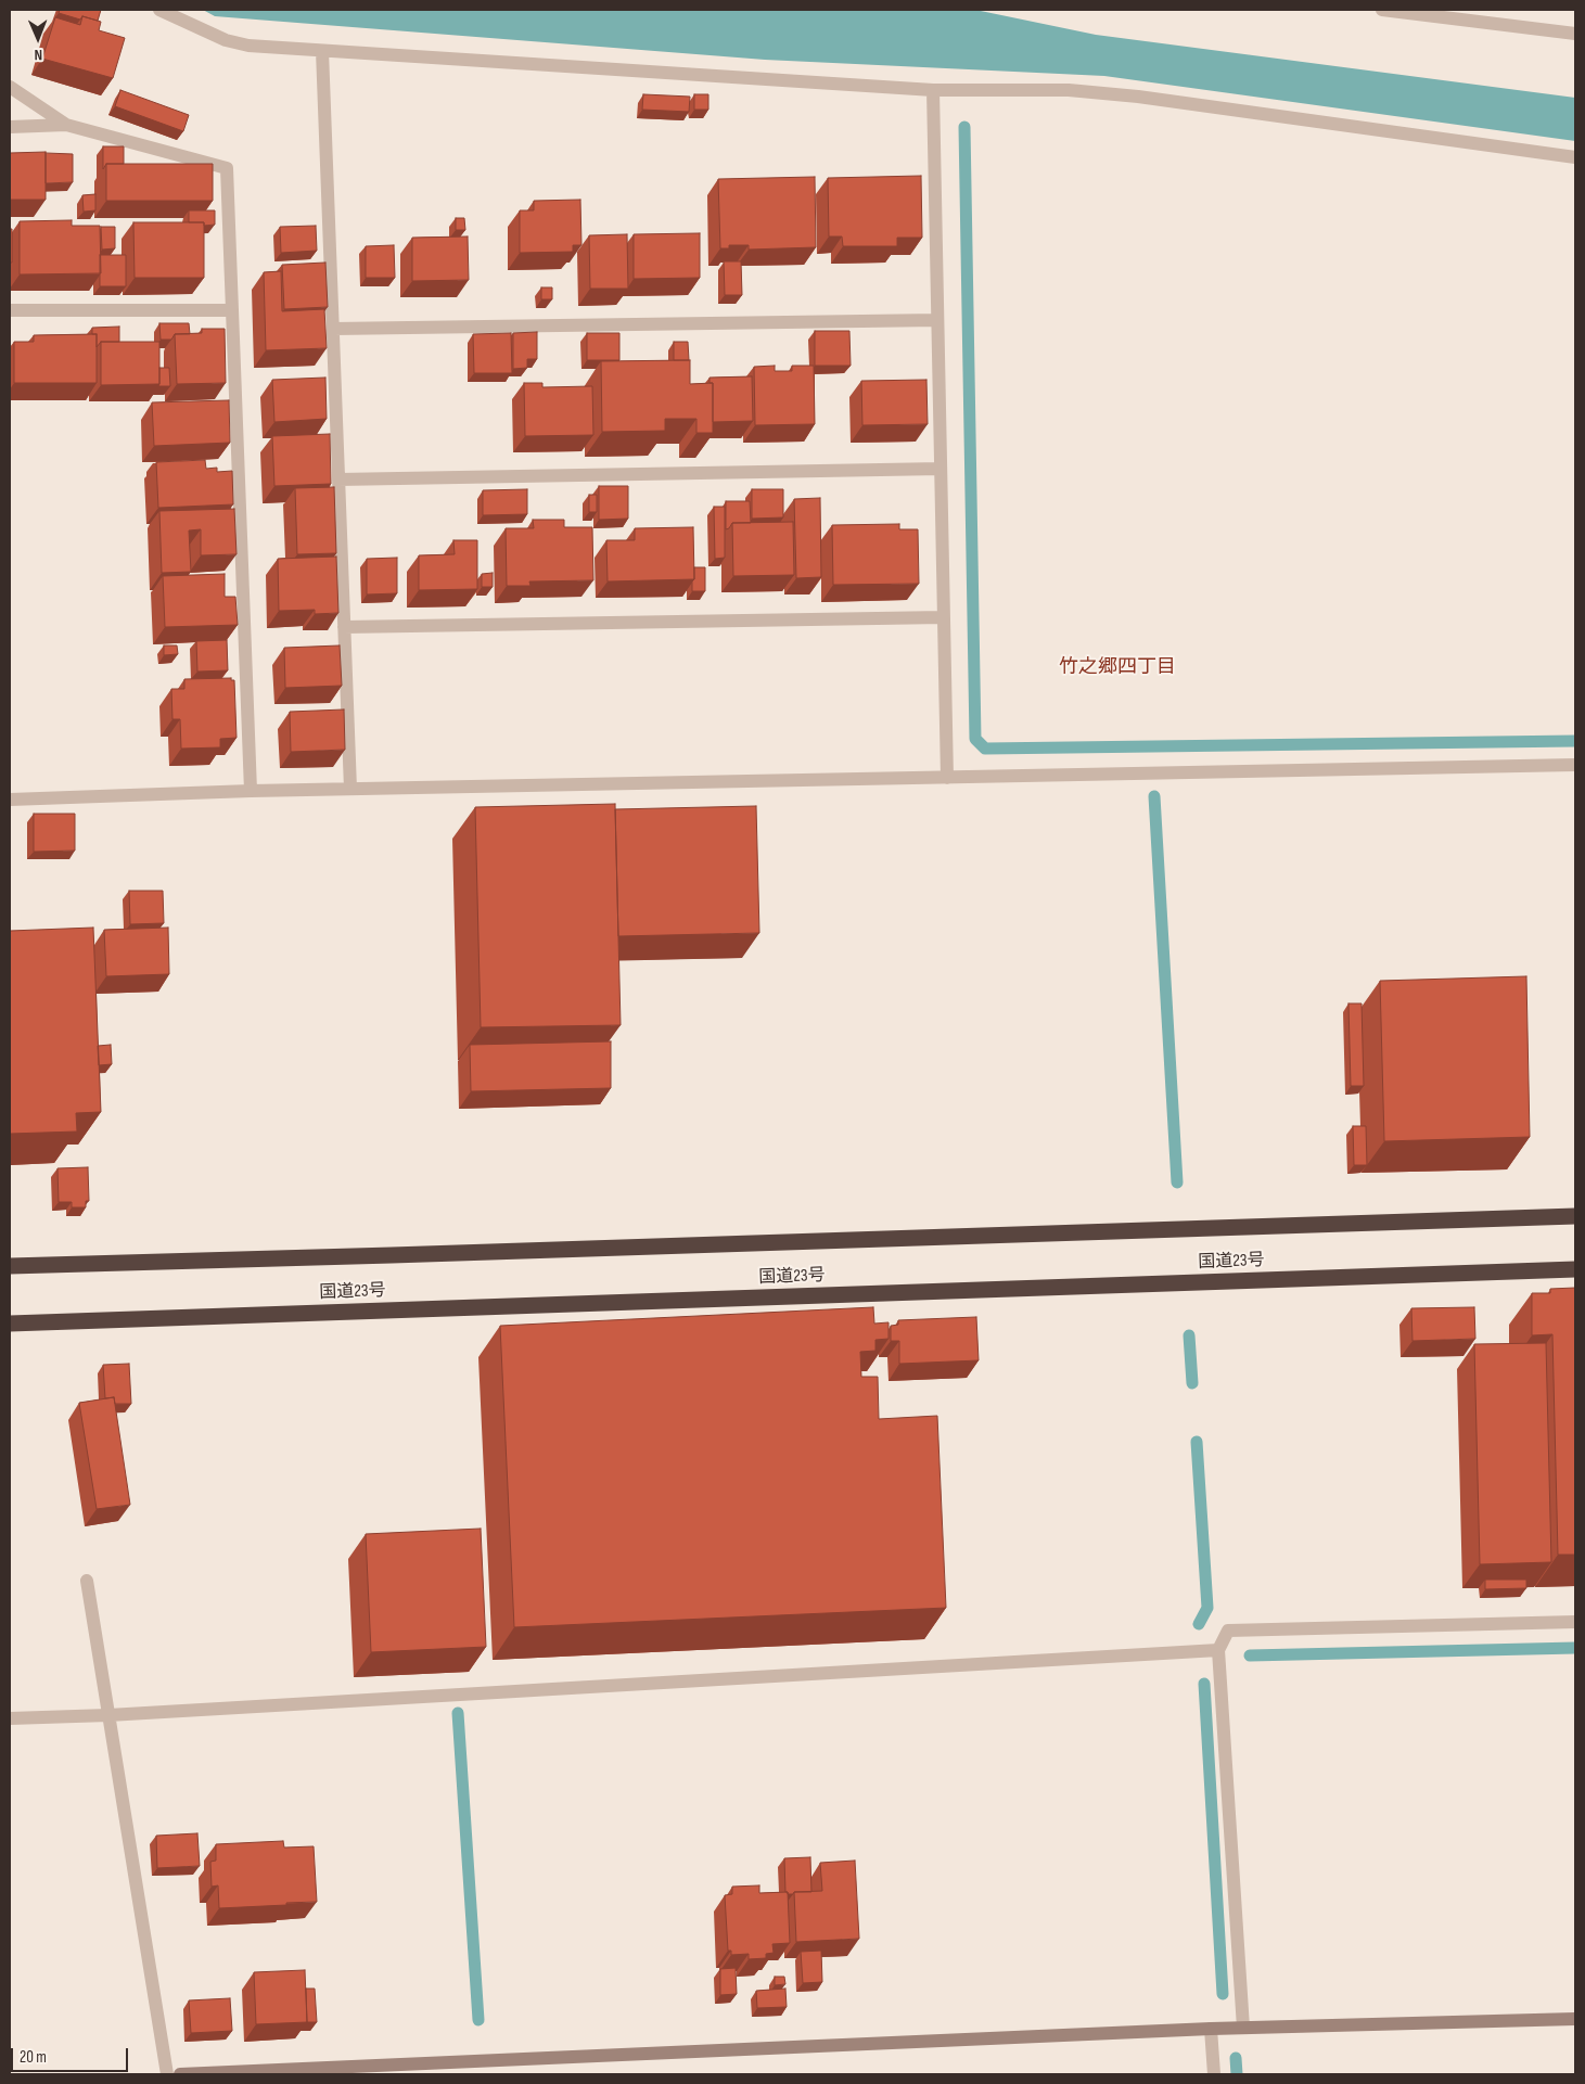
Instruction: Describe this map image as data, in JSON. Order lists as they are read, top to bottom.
{
  "streets": {
    "highway": ["国道23号"]
  },
  "districts": ["竹之郷四丁目"],
  "scale_bar": "20 m",
  "north": "bottom"
}
